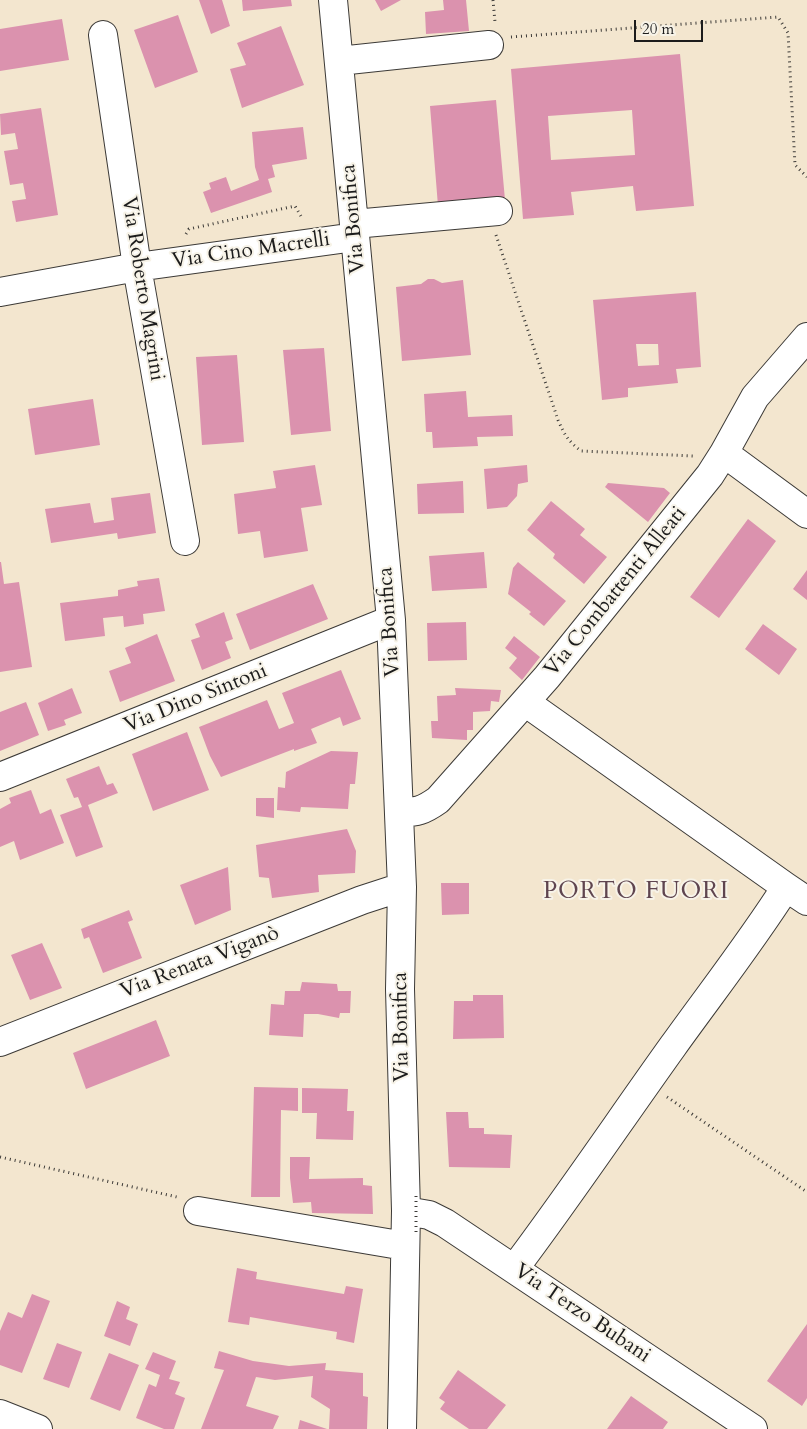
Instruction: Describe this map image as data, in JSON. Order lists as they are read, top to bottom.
{
  "streets": {
    "street": [
      "Via Bonifica",
      "Via Cino Macrelli",
      "Via Roberto Magrini",
      "Via Combattenti Alleati",
      "Via Dino Sintoni",
      "Via Renata Viganò",
      "Via Terzo Bubani"
    ]
  },
  "crossings": [
    ["Via Bonifica", "Via Cino Macrelli"],
    ["Via Bonifica", "Via Combattenti Alleati"],
    ["Via Bonifica", "Via Dino Sintoni"],
    ["Via Bonifica", "Via Renata Viganò"],
    ["Via Bonifica", "Via Terzo Bubani"],
    ["Via Cino Macrelli", "Via Roberto Magrini"]
  ],
  "districts": ["PORTO FUORI"],
  "scale_bar": "20 m"
}
